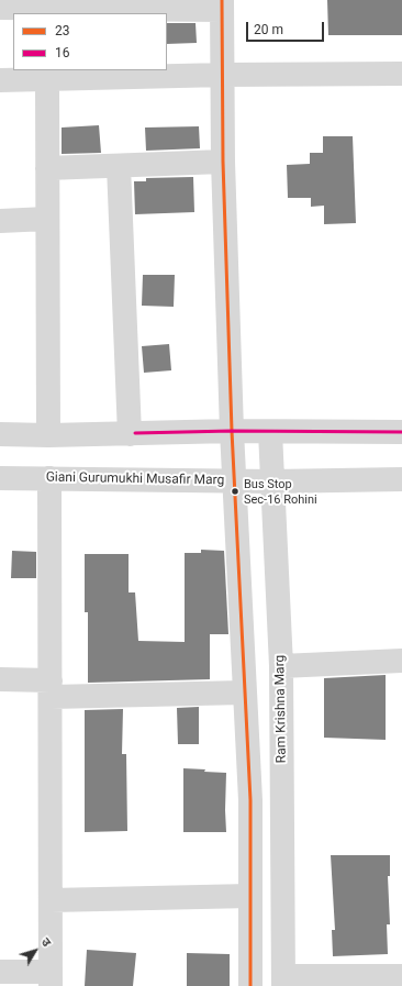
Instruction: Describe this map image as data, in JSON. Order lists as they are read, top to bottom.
{
  "streets": {
    "street": ["Giani Gurumukhi Musafir Marg", "Ram Krishna Marg"]
  },
  "crossings": [
    ["Giani Gurumukhi Musafir Marg", "Ram Krishna Marg"]
  ],
  "places": ["Bus Stop Sec-16 Rohini"],
  "lines": ["transit line 23", "transit line 16"],
  "legend": ["23", "16"],
  "scale_bar": "20 m",
  "north": "top right"
}
